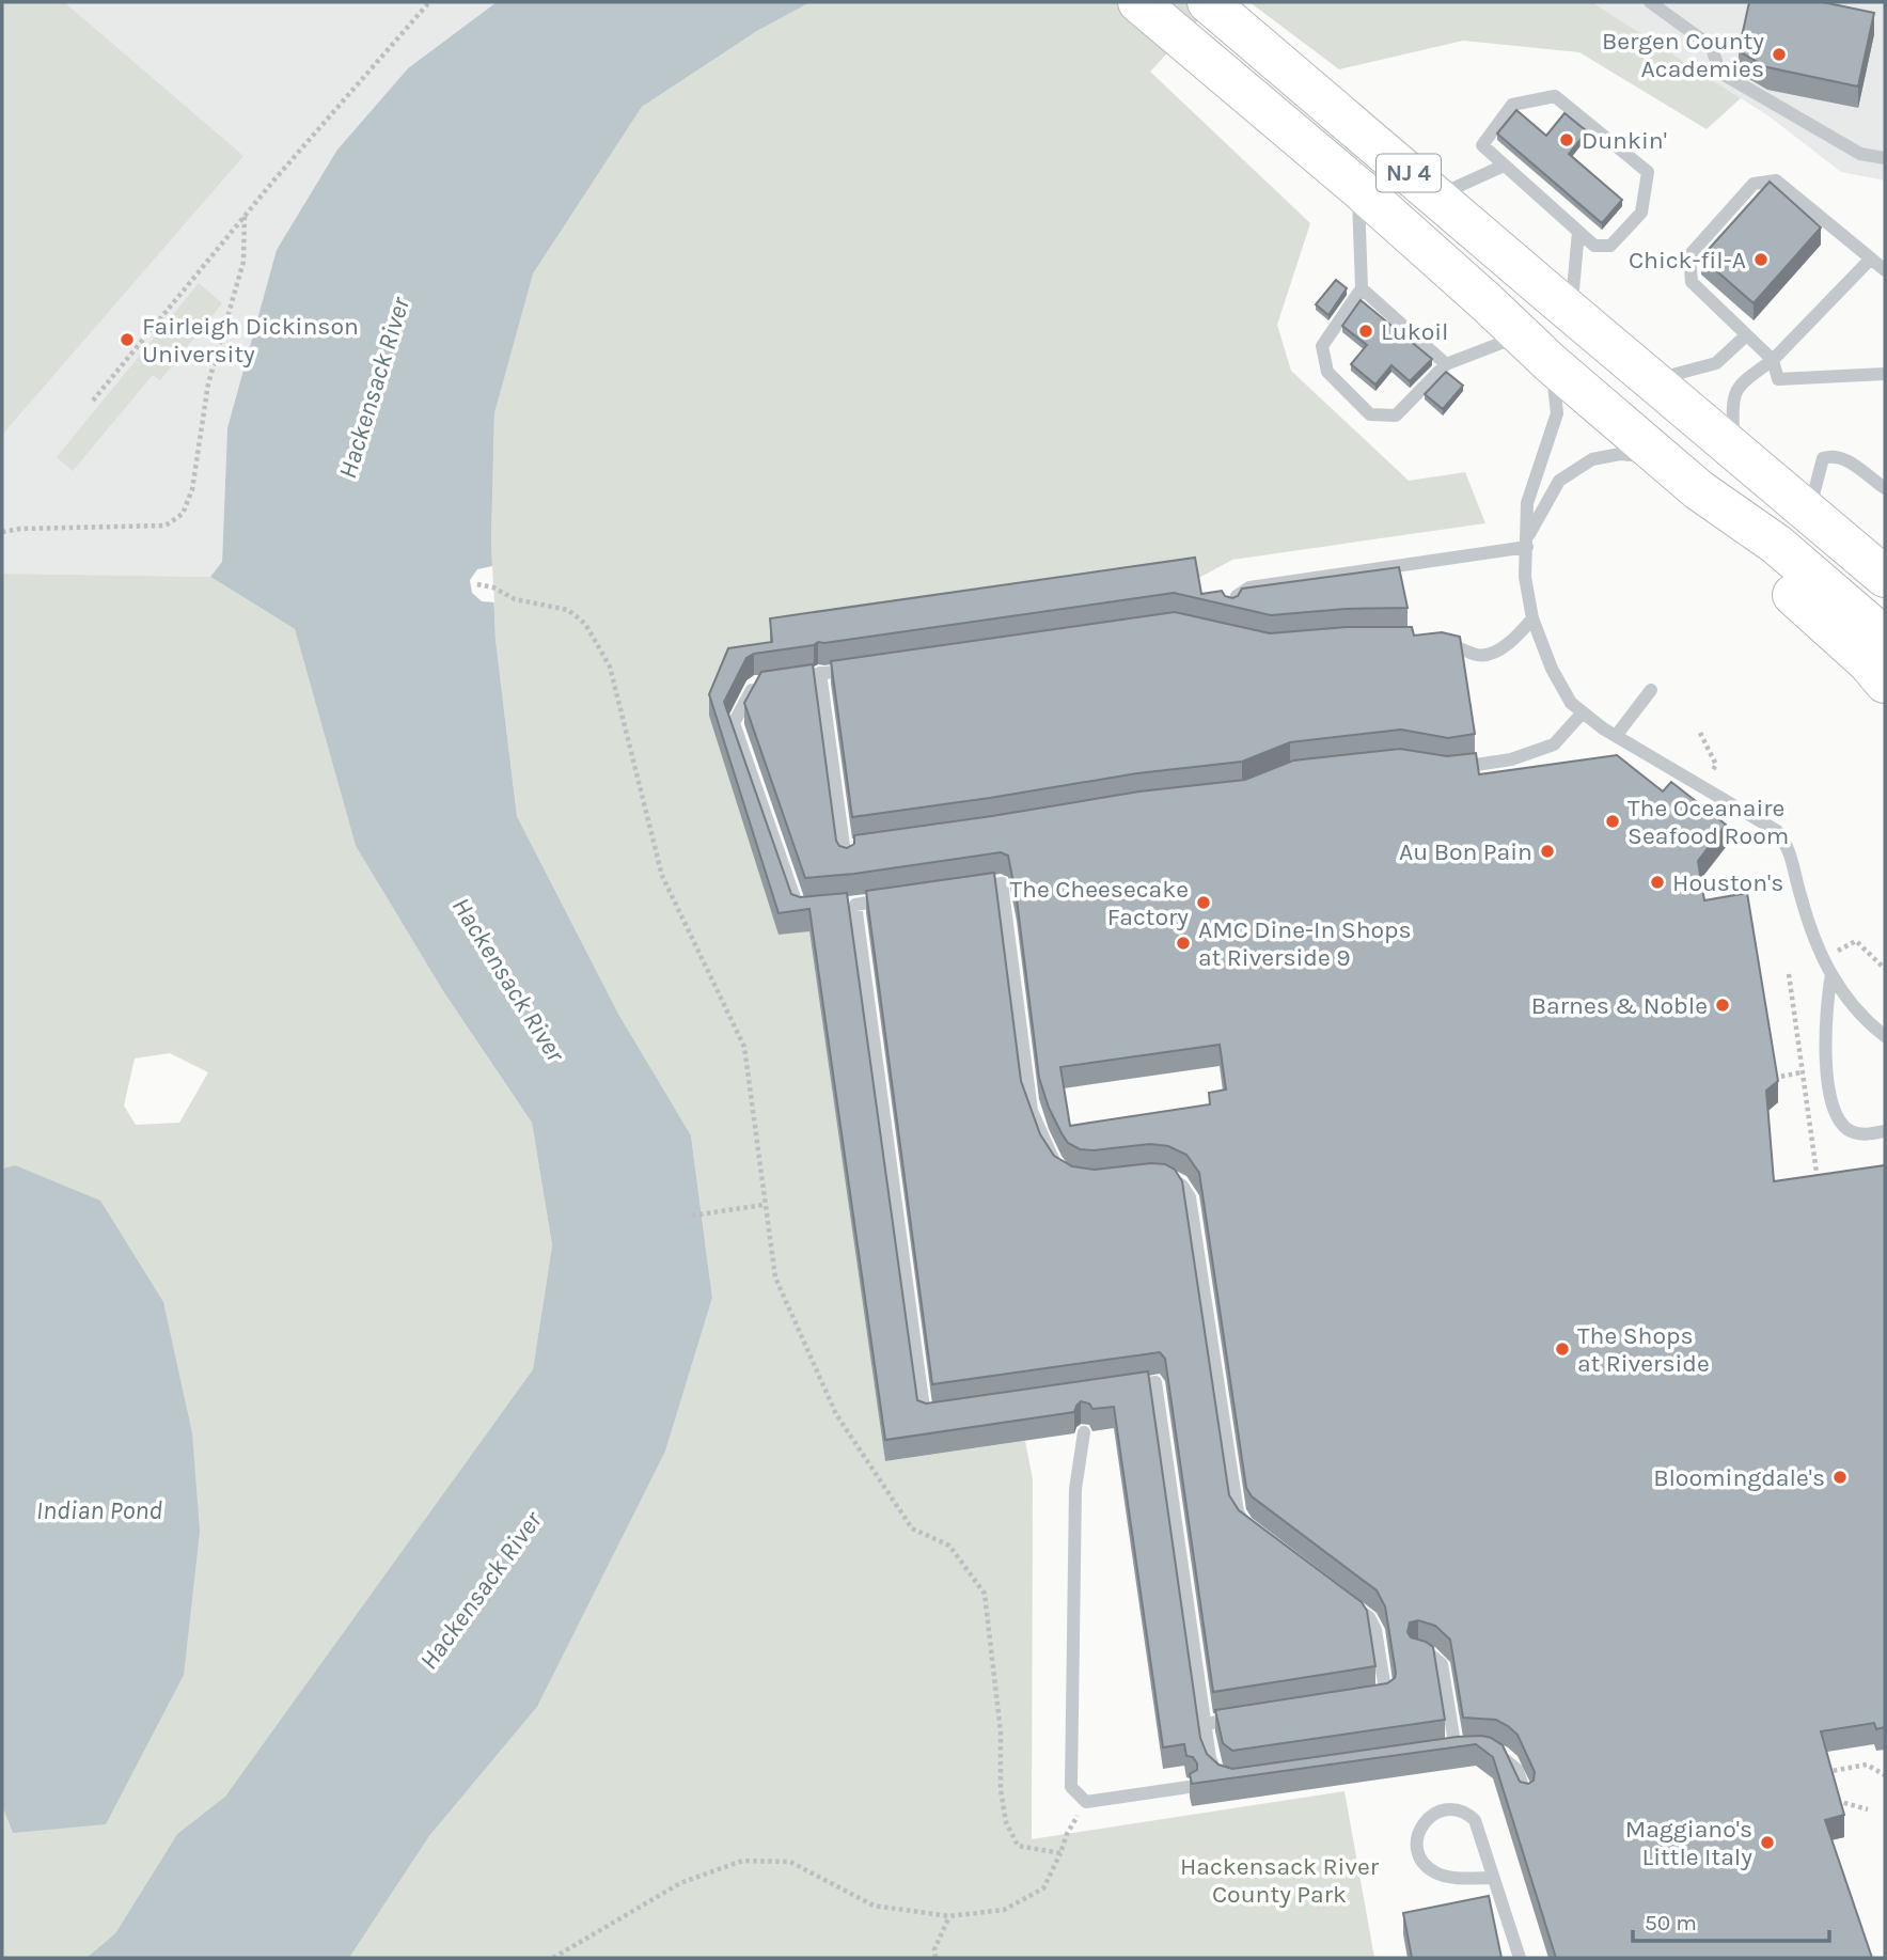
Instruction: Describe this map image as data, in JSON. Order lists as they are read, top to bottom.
{
  "streets": {
    "highway": ["NJ 4"]
  },
  "water": ["Hackensack River", "Indian Pond"],
  "parks": ["Hackensack River County Park"],
  "places": [
    "Bergen County Academies",
    "Dunkin'",
    "Chick-fil-A",
    "Lukoil",
    "Fairleigh Dickinson University",
    "The Oceanaire Seafood Room",
    "Au Bon Pain",
    "Houston's",
    "The Cheesecake Factory",
    "AMC Dine-In Shops at Riverside 9",
    "Barnes & Noble",
    "The Shops at Riverside",
    "Bloomingdale's",
    "Maggiano's Little Italy"
  ],
  "scale_bar": "50 m"
}
